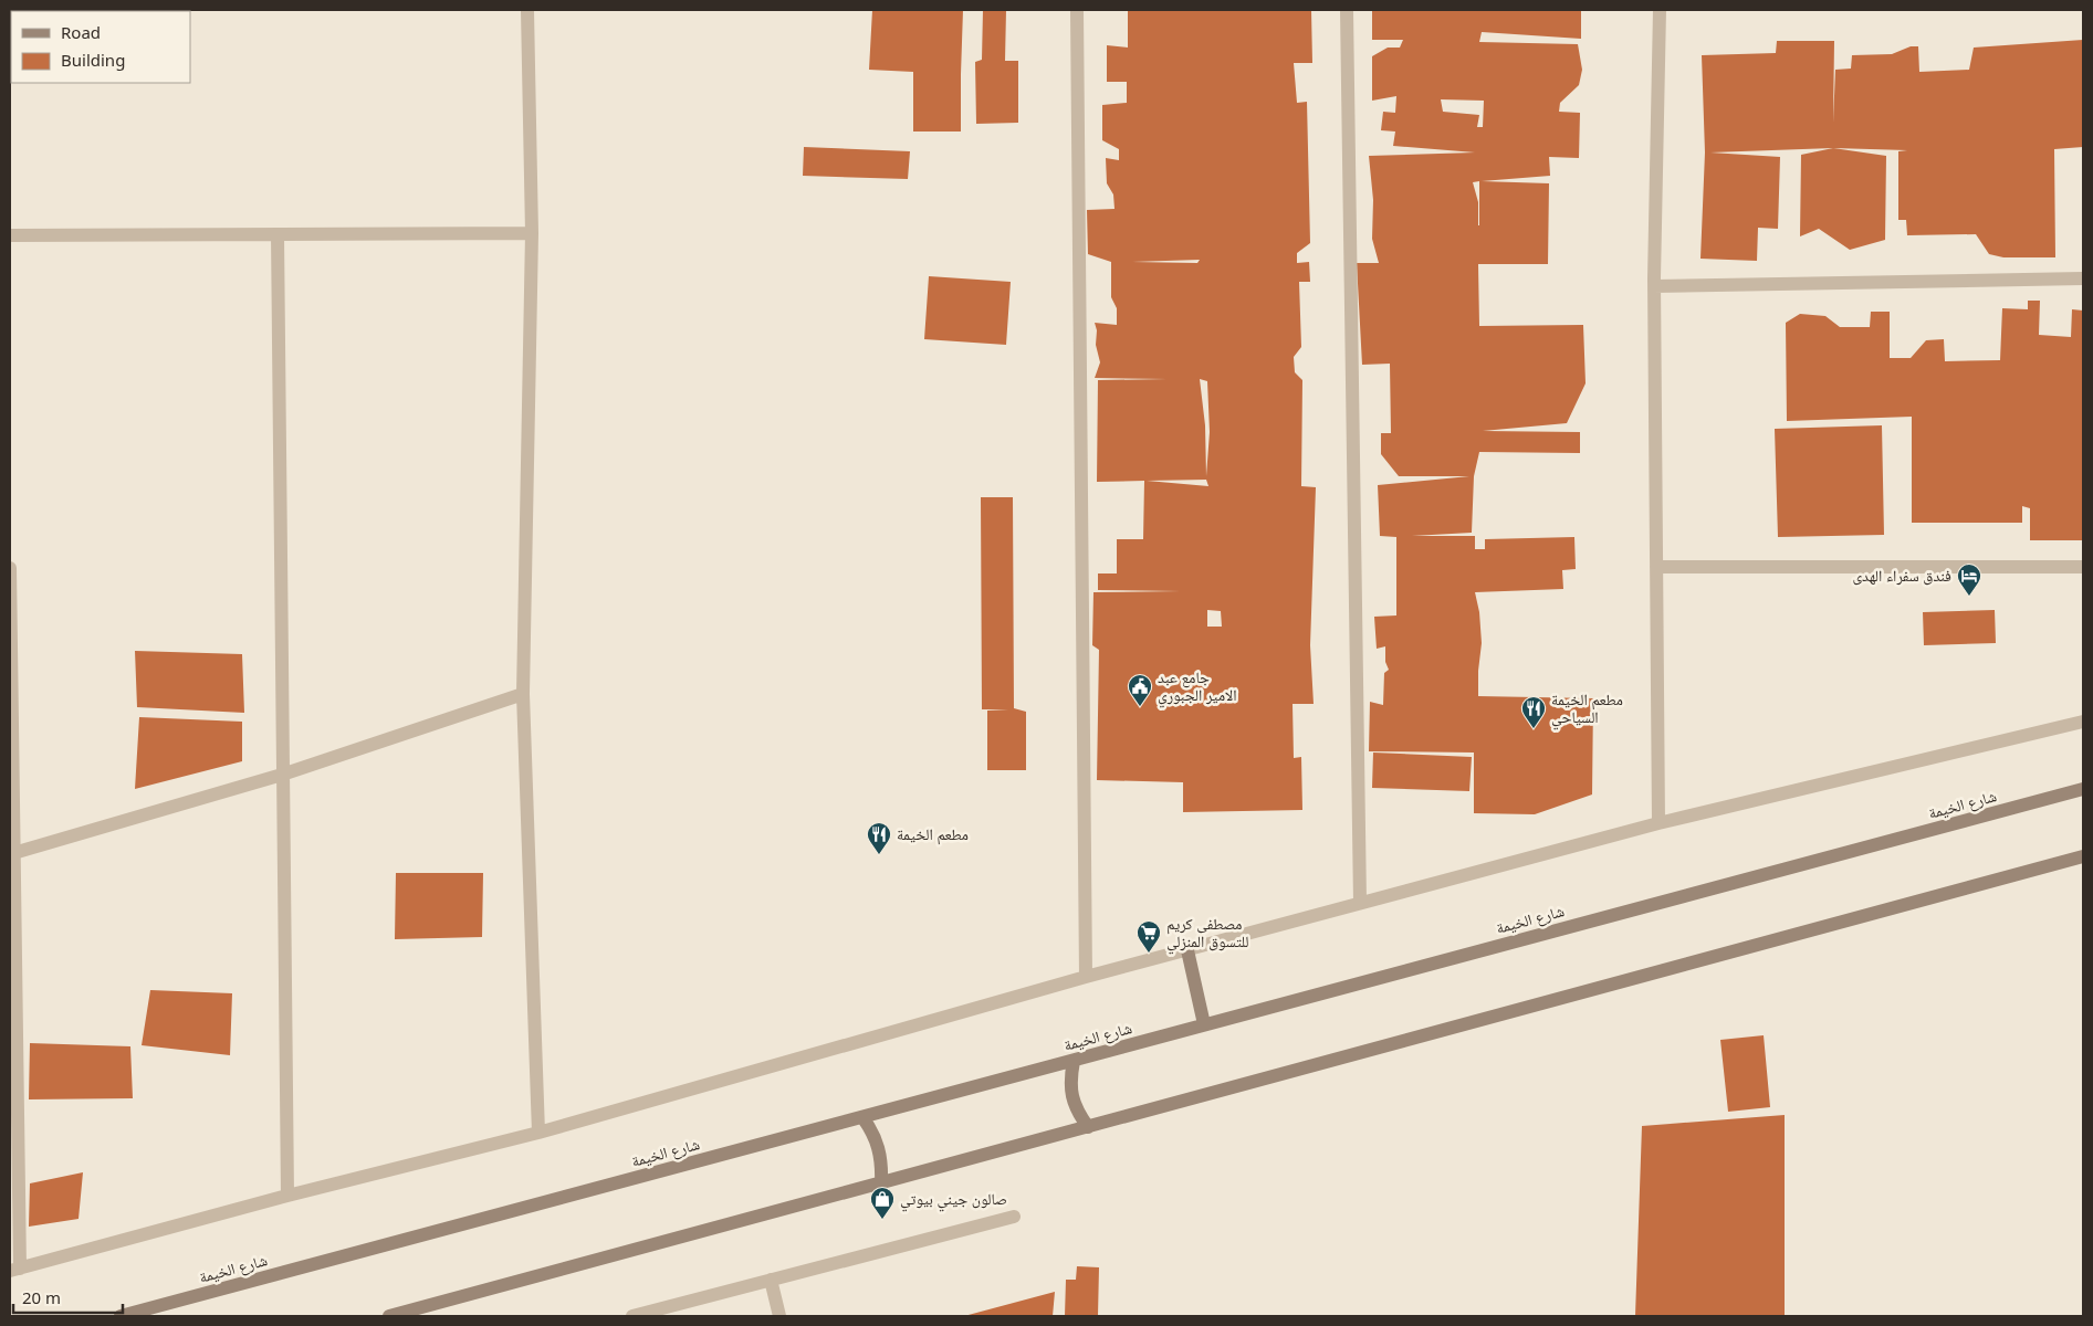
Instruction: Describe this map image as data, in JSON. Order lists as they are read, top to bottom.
{
  "streets": {
    "street": ["شارع الخيمة"]
  },
  "places": {
    "hotel": ["فندق سفراء الهدى"],
    "public building": ["جامع عبد الامير الجبوري"],
    "restaurant": ["مطعم الخيمة السياحي", "مطعم الخيمة"],
    "supermarket": ["مصطفى كريم للتسوق المنزلي"],
    "shop": ["صالون جيني بيوتي"]
  },
  "legend": ["Road", "Building"],
  "scale_bar": "20 m"
}
